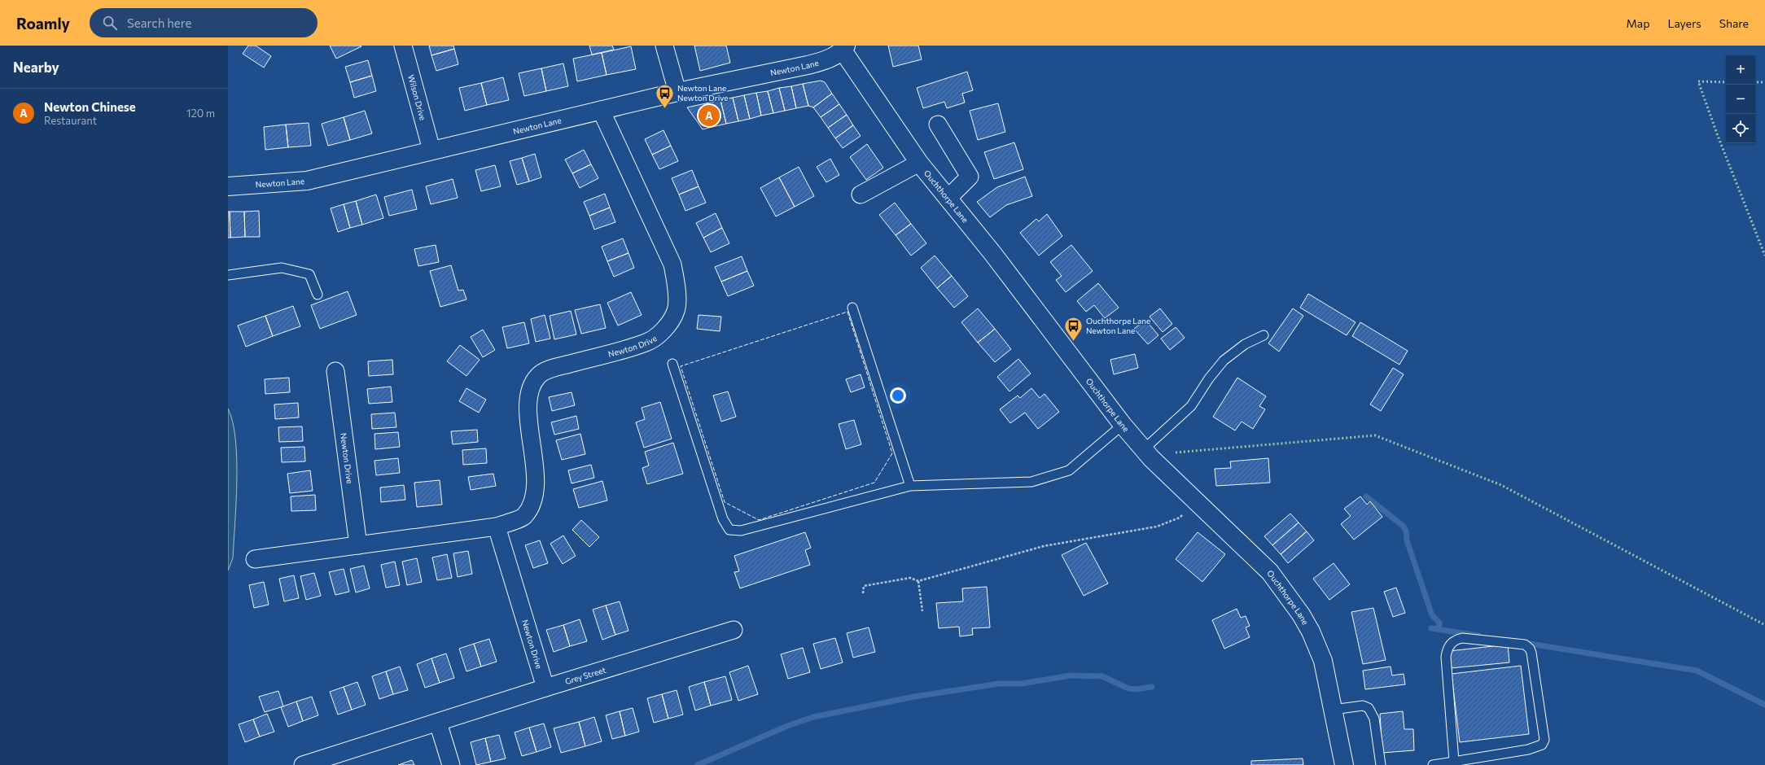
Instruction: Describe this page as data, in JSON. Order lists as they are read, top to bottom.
{
  "streets": {
    "street": [
      "Newton Lane",
      "Wilson Drive",
      "Ouchthorpe Lane",
      "Newton Drive",
      "Grey Street"
    ]
  },
  "crossings": [
    ["Newton Lane", "Wilson Drive"],
    ["Newton Lane", "Ouchthorpe Lane"],
    ["Newton Lane", "Newton Drive"],
    ["Newton Drive", "Grey Street"]
  ],
  "places": {
    "bus stop": ["Newton Lane Newton Drive", "Ouchthorpe Lane Newton Lane"]
  },
  "page": {
    "header": "Roamly",
    "search": "Search here",
    "nav": ["Map", "Layers", "Share"],
    "heading": "Nearby",
    "map_buttons": ["+", "−"],
    "list": [
      {
        "mark": "A",
        "name": "Newton Chinese",
        "note": "Restaurant",
        "value": "120 m"
      }
    ],
    "pins": "A"
  }
}
